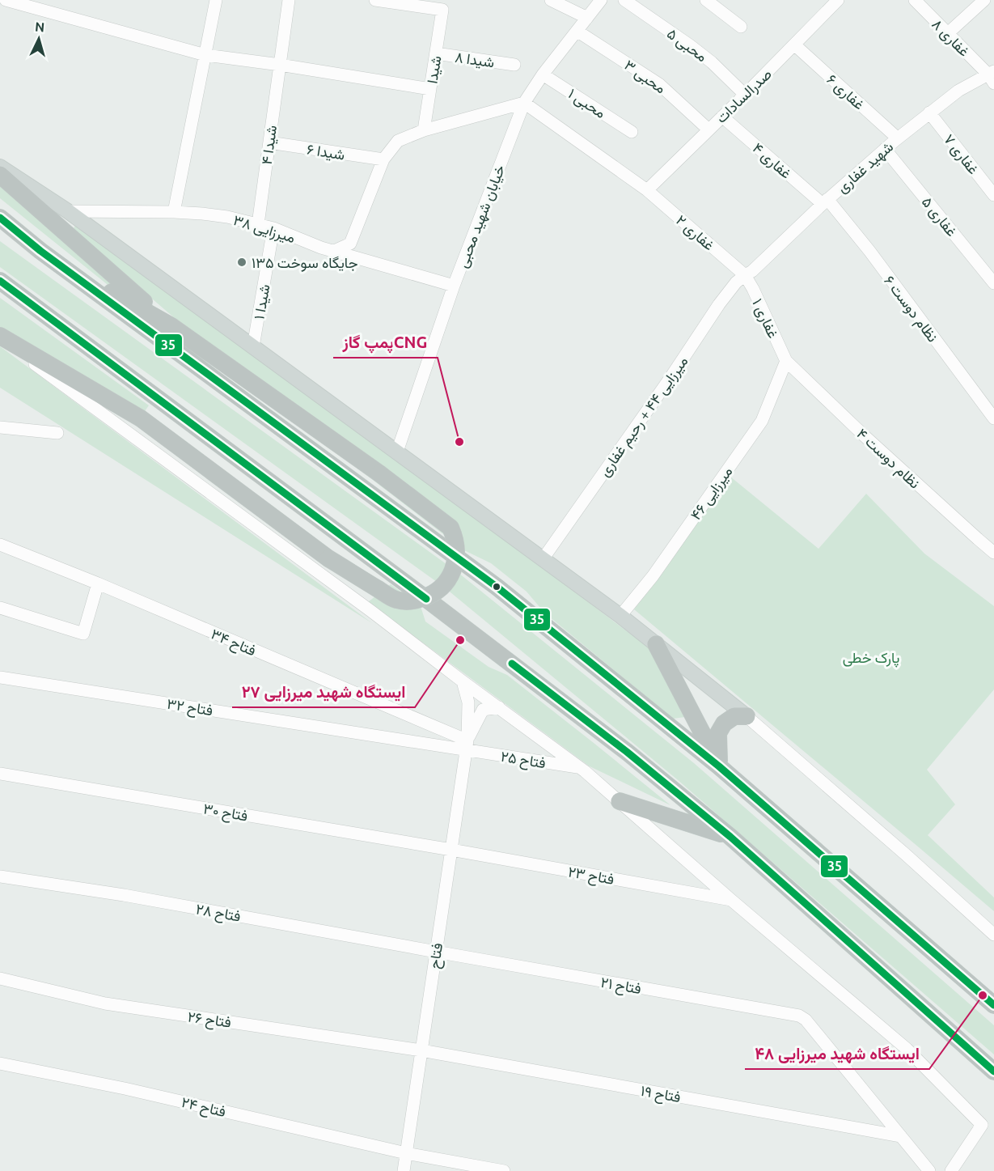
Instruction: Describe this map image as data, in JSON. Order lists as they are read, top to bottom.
{
  "streets": {
    "street": [
      "غفاری ۸",
      "محبی ۵",
      "شیدا ۸",
      "شیدا",
      "محبی ۳",
      "غفاری ۶",
      "صدرالسادات",
      "محبی ۱",
      "شیدا ۴",
      "شیدا ۶",
      "غفاری ۷",
      "غفاری ۴",
      "شهید غفاری",
      "خیابان شهید محبی",
      "غفاری ۵",
      "میرزایی ۳۸",
      "غفاری ۲",
      "شیدا ۱",
      "نظام دوست ۶",
      "غفاری ۱",
      "میرزایی ۴۴ + رحیم غفاری",
      "نظام دوست ۴",
      "میرزایی ۴۶",
      "فتاح ۳۴",
      "فتاح ۳۲",
      "فتاح ۲۵",
      "فتاح ۳۰",
      "فتاح ۲۳",
      "فتاح ۲۸",
      "فتاح",
      "فتاح ۲۱",
      "فتاح ۲۶",
      "فتاح ۱۹",
      "فتاح ۲۴"
    ]
  },
  "crossings": [
    ["غفاری ۸", "شهید غفاری"],
    ["محبی ۵", "صدرالسادات"],
    ["شیدا ۸", "شیدا"],
    ["محبی ۳", "صدرالسادات"],
    ["محبی ۳", "خیابان شهید محبی"],
    ["غفاری ۶", "صدرالسادات"],
    ["غفاری ۶", "شهید غفاری"],
    ["صدرالسادات", "غفاری ۴"],
    ["صدرالسادات", "غفاری ۲"],
    ["محبی ۱", "خیابان شهید محبی"],
    ["شیدا ۴", "شیدا ۶"],
    ["شیدا ۴", "میرزایی ۳۸"],
    ["غفاری ۷", "شهید غفاری"],
    ["غفاری ۴", "شهید غفاری"],
    ["غفاری ۴", "نظام دوست ۶"],
    ["شهید غفاری", "غفاری ۵"],
    ["شهید غفاری", "غفاری ۲"],
    ["شهید غفاری", "نظام دوست ۶"],
    ["شهید غفاری", "غفاری ۱"],
    ["شهید غفاری", "میرزایی ۴۴ + رحیم غفاری"],
    ["خیابان شهید محبی", "میرزایی ۳۸"],
    ["خیابان شهید محبی", "غفاری ۲"],
    ["میرزایی ۳۸", "شیدا ۱"],
    ["غفاری ۲", "غفاری ۱"],
    ["غفاری ۲", "میرزایی ۴۴ + رحیم غفاری"],
    ["غفاری ۱", "میرزایی ۴۴ + رحیم غفاری"],
    ["غفاری ۱", "نظام دوست ۴"],
    ["غفاری ۱", "میرزایی ۴۶"],
    ["نظام دوست ۴", "میرزایی ۴۶"],
    ["فتاح ۳۴", "فتاح ۳۲"],
    ["فتاح ۳۴", "فتاح ۲۵"],
    ["فتاح ۳۴", "فتاح"],
    ["فتاح ۳۲", "فتاح ۲۵"],
    ["فتاح ۳۲", "فتاح"],
    ["فتاح ۲۵", "فتاح"],
    ["فتاح ۳۰", "فتاح ۲۳"],
    ["فتاح ۳۰", "فتاح"],
    ["فتاح ۲۳", "فتاح"],
    ["فتاح ۲۸", "فتاح"],
    ["فتاح ۲۸", "فتاح ۲۱"],
    ["فتاح", "فتاح ۲۱"],
    ["فتاح", "فتاح ۲۶"],
    ["فتاح", "فتاح ۱۹"],
    ["فتاح", "فتاح ۲۴"],
    ["فتاح ۲۱", "فتاح ۱۹"],
    ["فتاح ۲۶", "فتاح ۱۹"]
  ],
  "parks": ["پارک خطی"],
  "places": [
    "جایگاه سوخت ۱۳۵",
    "پمپ گازCNG",
    "ایستگاه شهید میرزایی ۲۷",
    "ایستگاه شهید میرزایی ۴۸"
  ],
  "lines": ["transit line 35"],
  "north": "top"
}
